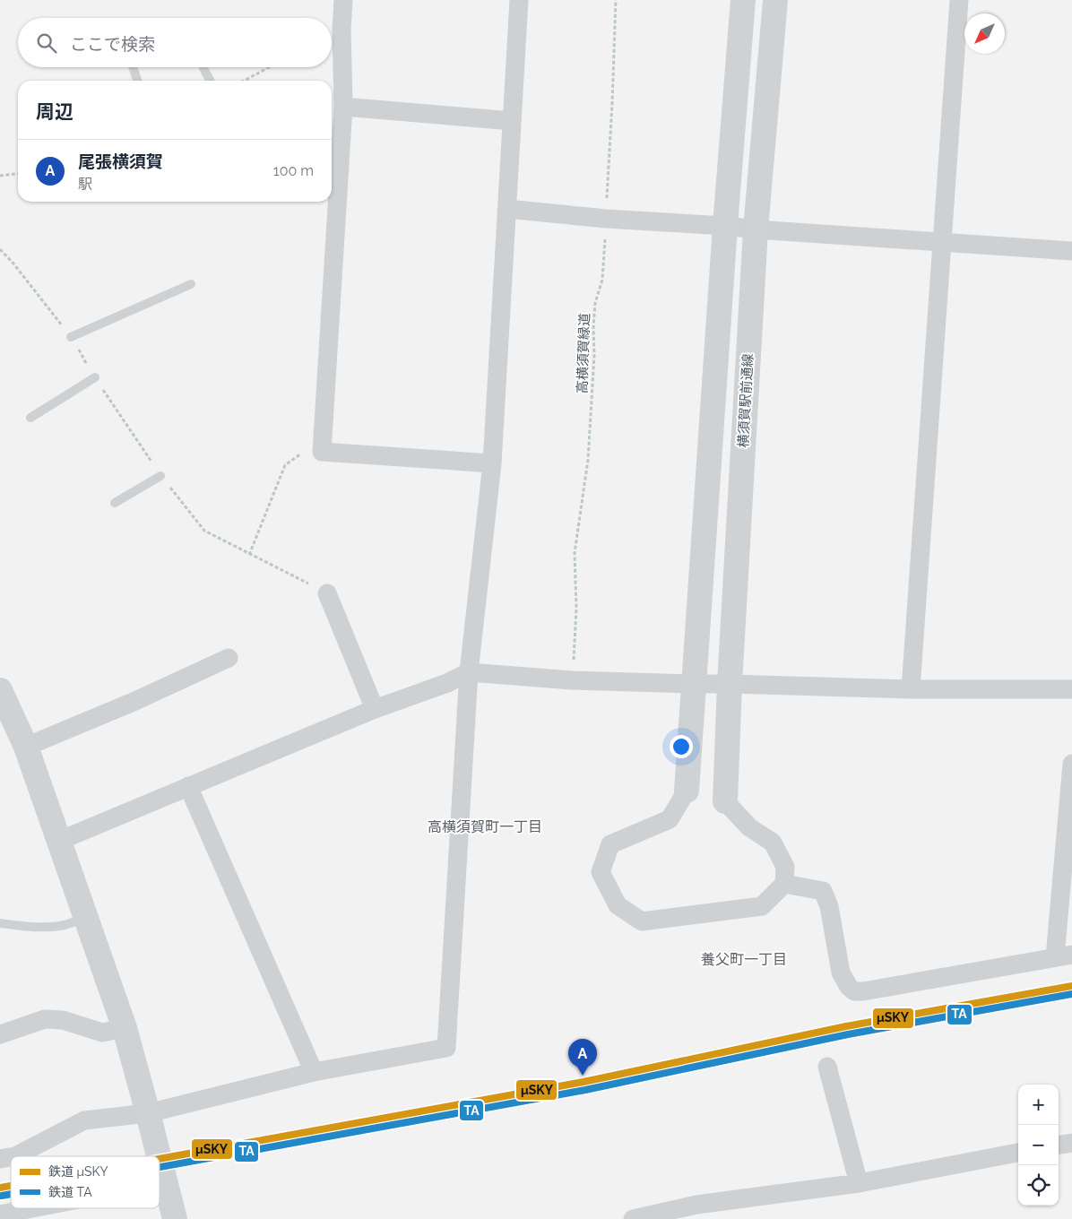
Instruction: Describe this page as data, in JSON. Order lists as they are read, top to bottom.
{
  "streets": {
    "street": ["横須賀駅前通線"],
    "path": ["高横須賀緑道"]
  },
  "districts": ["高横須賀町一丁目", "養父町一丁目"],
  "lines": ["rail line μSKY", "rail line TA"],
  "legend": ["鉄道 μSKY", "鉄道 TA"],
  "north": "bottom left",
  "page": {
    "search": "ここで検索",
    "heading": "周辺",
    "list": [
      {
        "mark": "A",
        "name": "尾張横須賀",
        "note": "駅",
        "value": "100 m"
      }
    ],
    "pins": "A",
    "map_buttons": ["+", "−"]
  }
}
